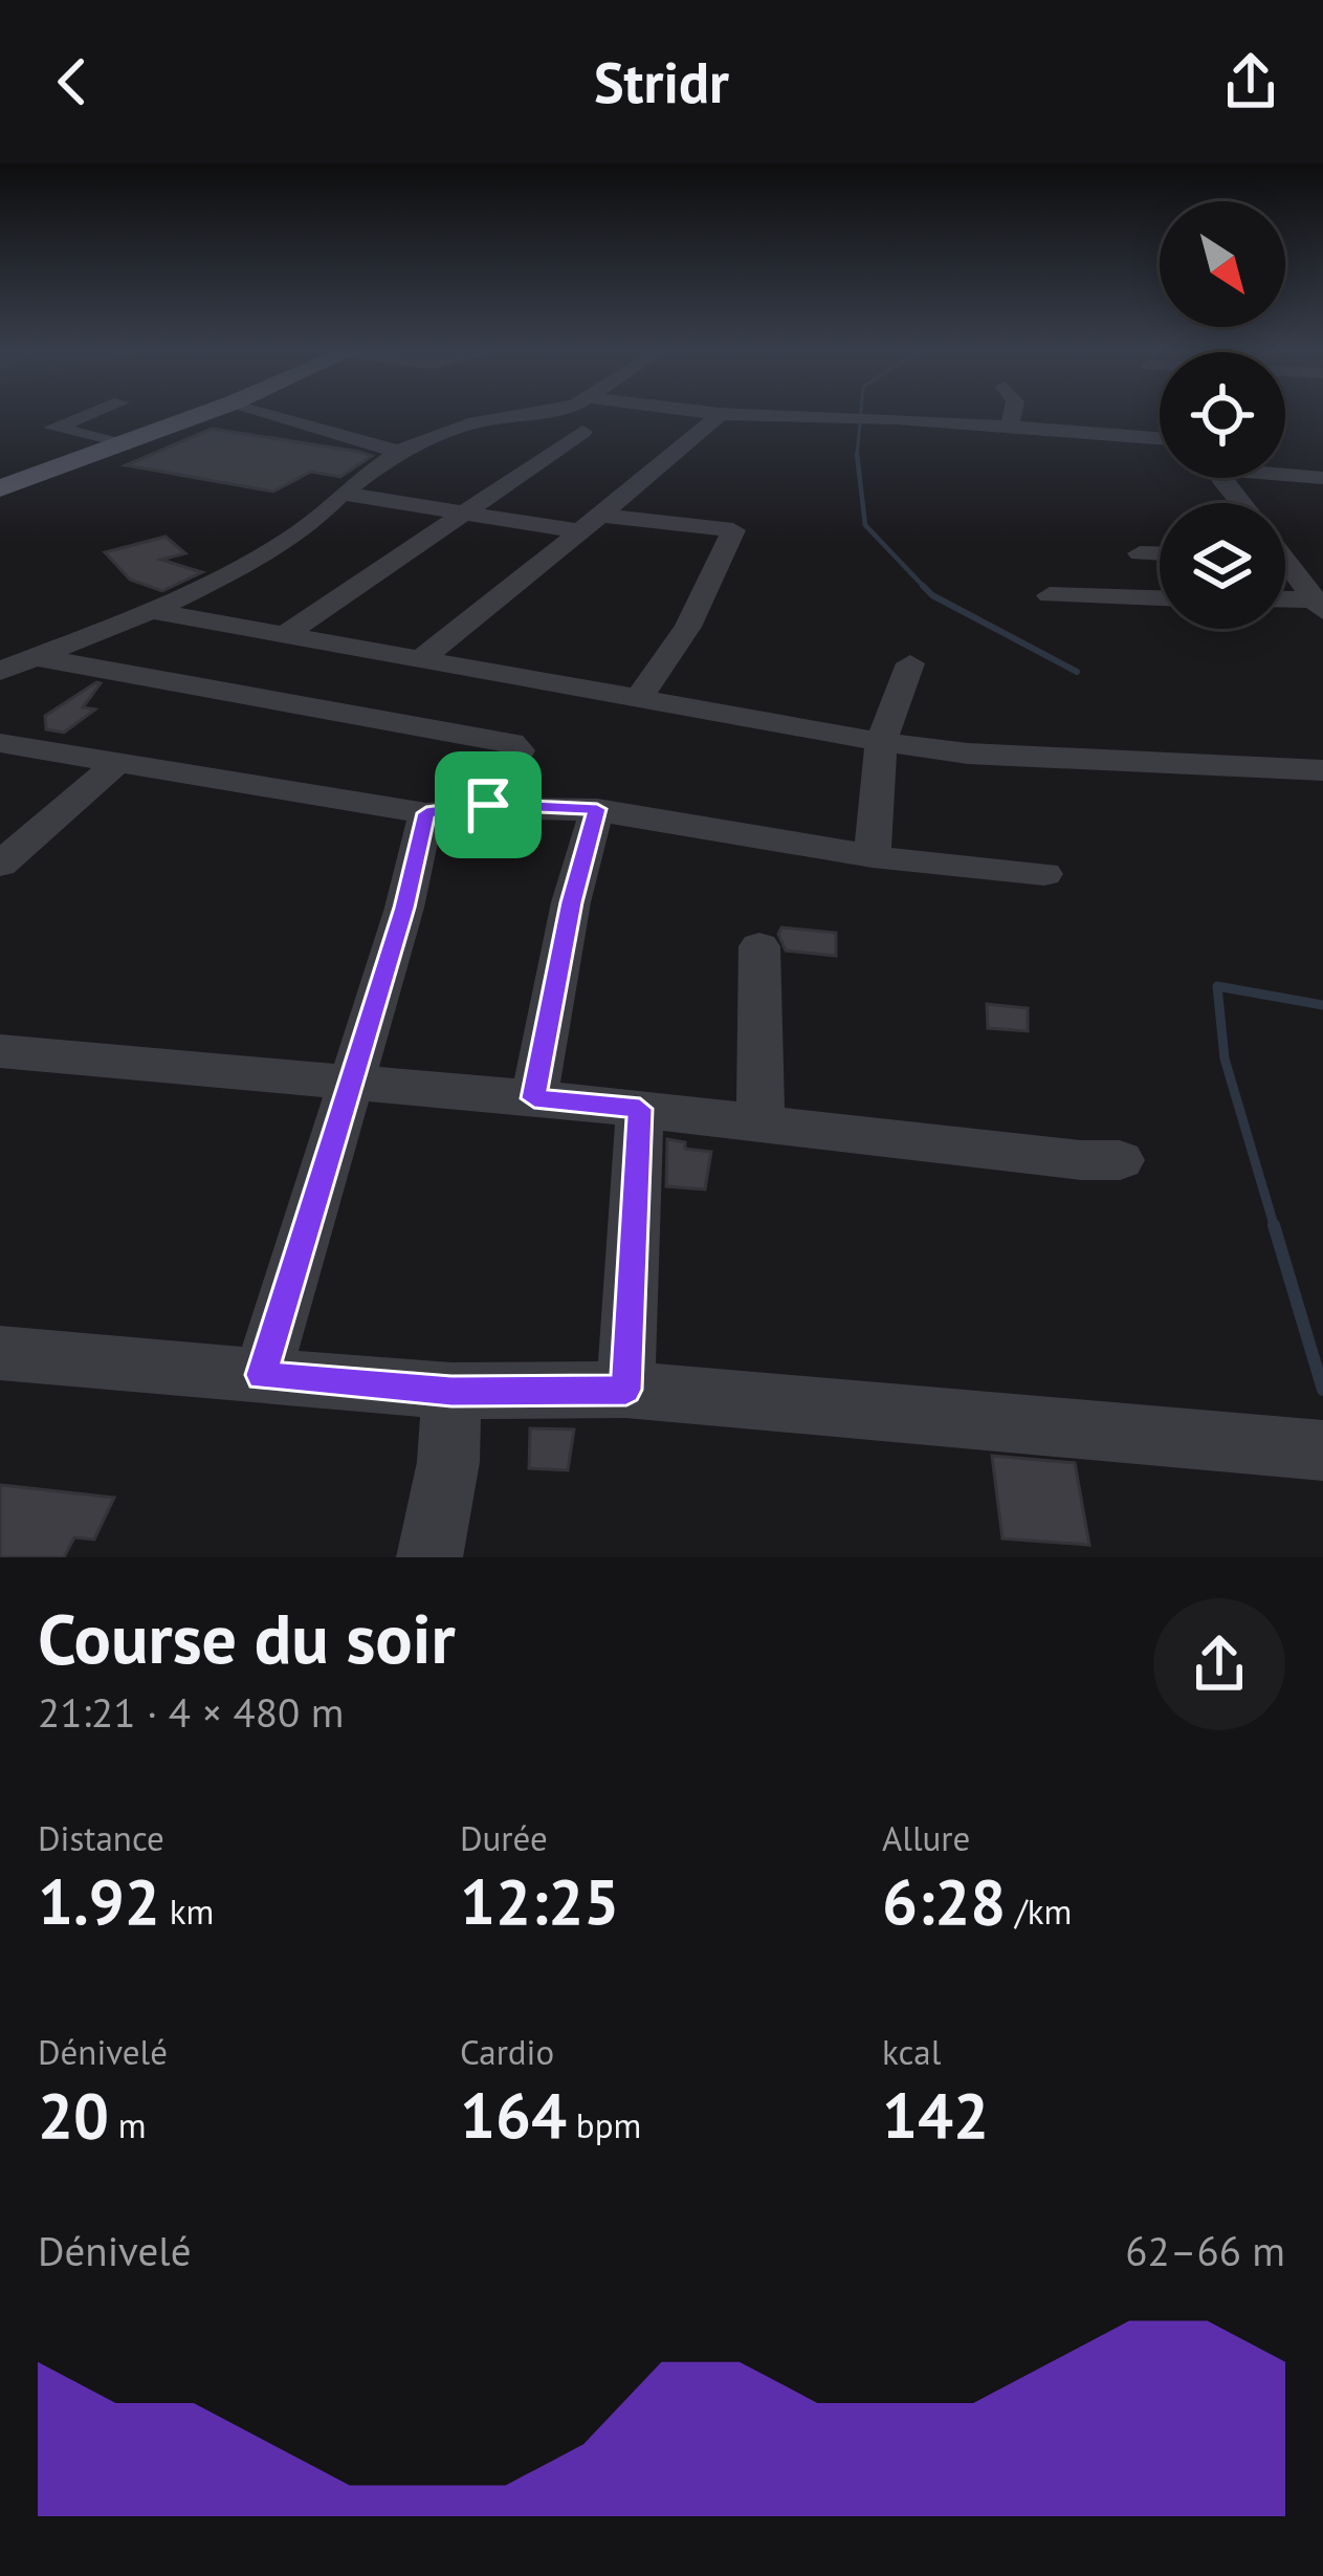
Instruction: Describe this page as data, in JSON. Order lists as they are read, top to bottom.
{
  "north": "bottom right",
  "page": {
    "header": "Stridr",
    "heading": ["Course du soir", "21:21 · 4 × 480 m"],
    "stats": [
      ["Distance", "1.92 km"],
      ["Durée", "12:25"],
      ["Allure", "6:28 /km"],
      ["Dénivelé", "20 m"],
      ["Cardio", "164 bpm"],
      ["kcal", "142"]
    ],
    "chart": ["Dénivelé", "62–66 m"]
  }
}
